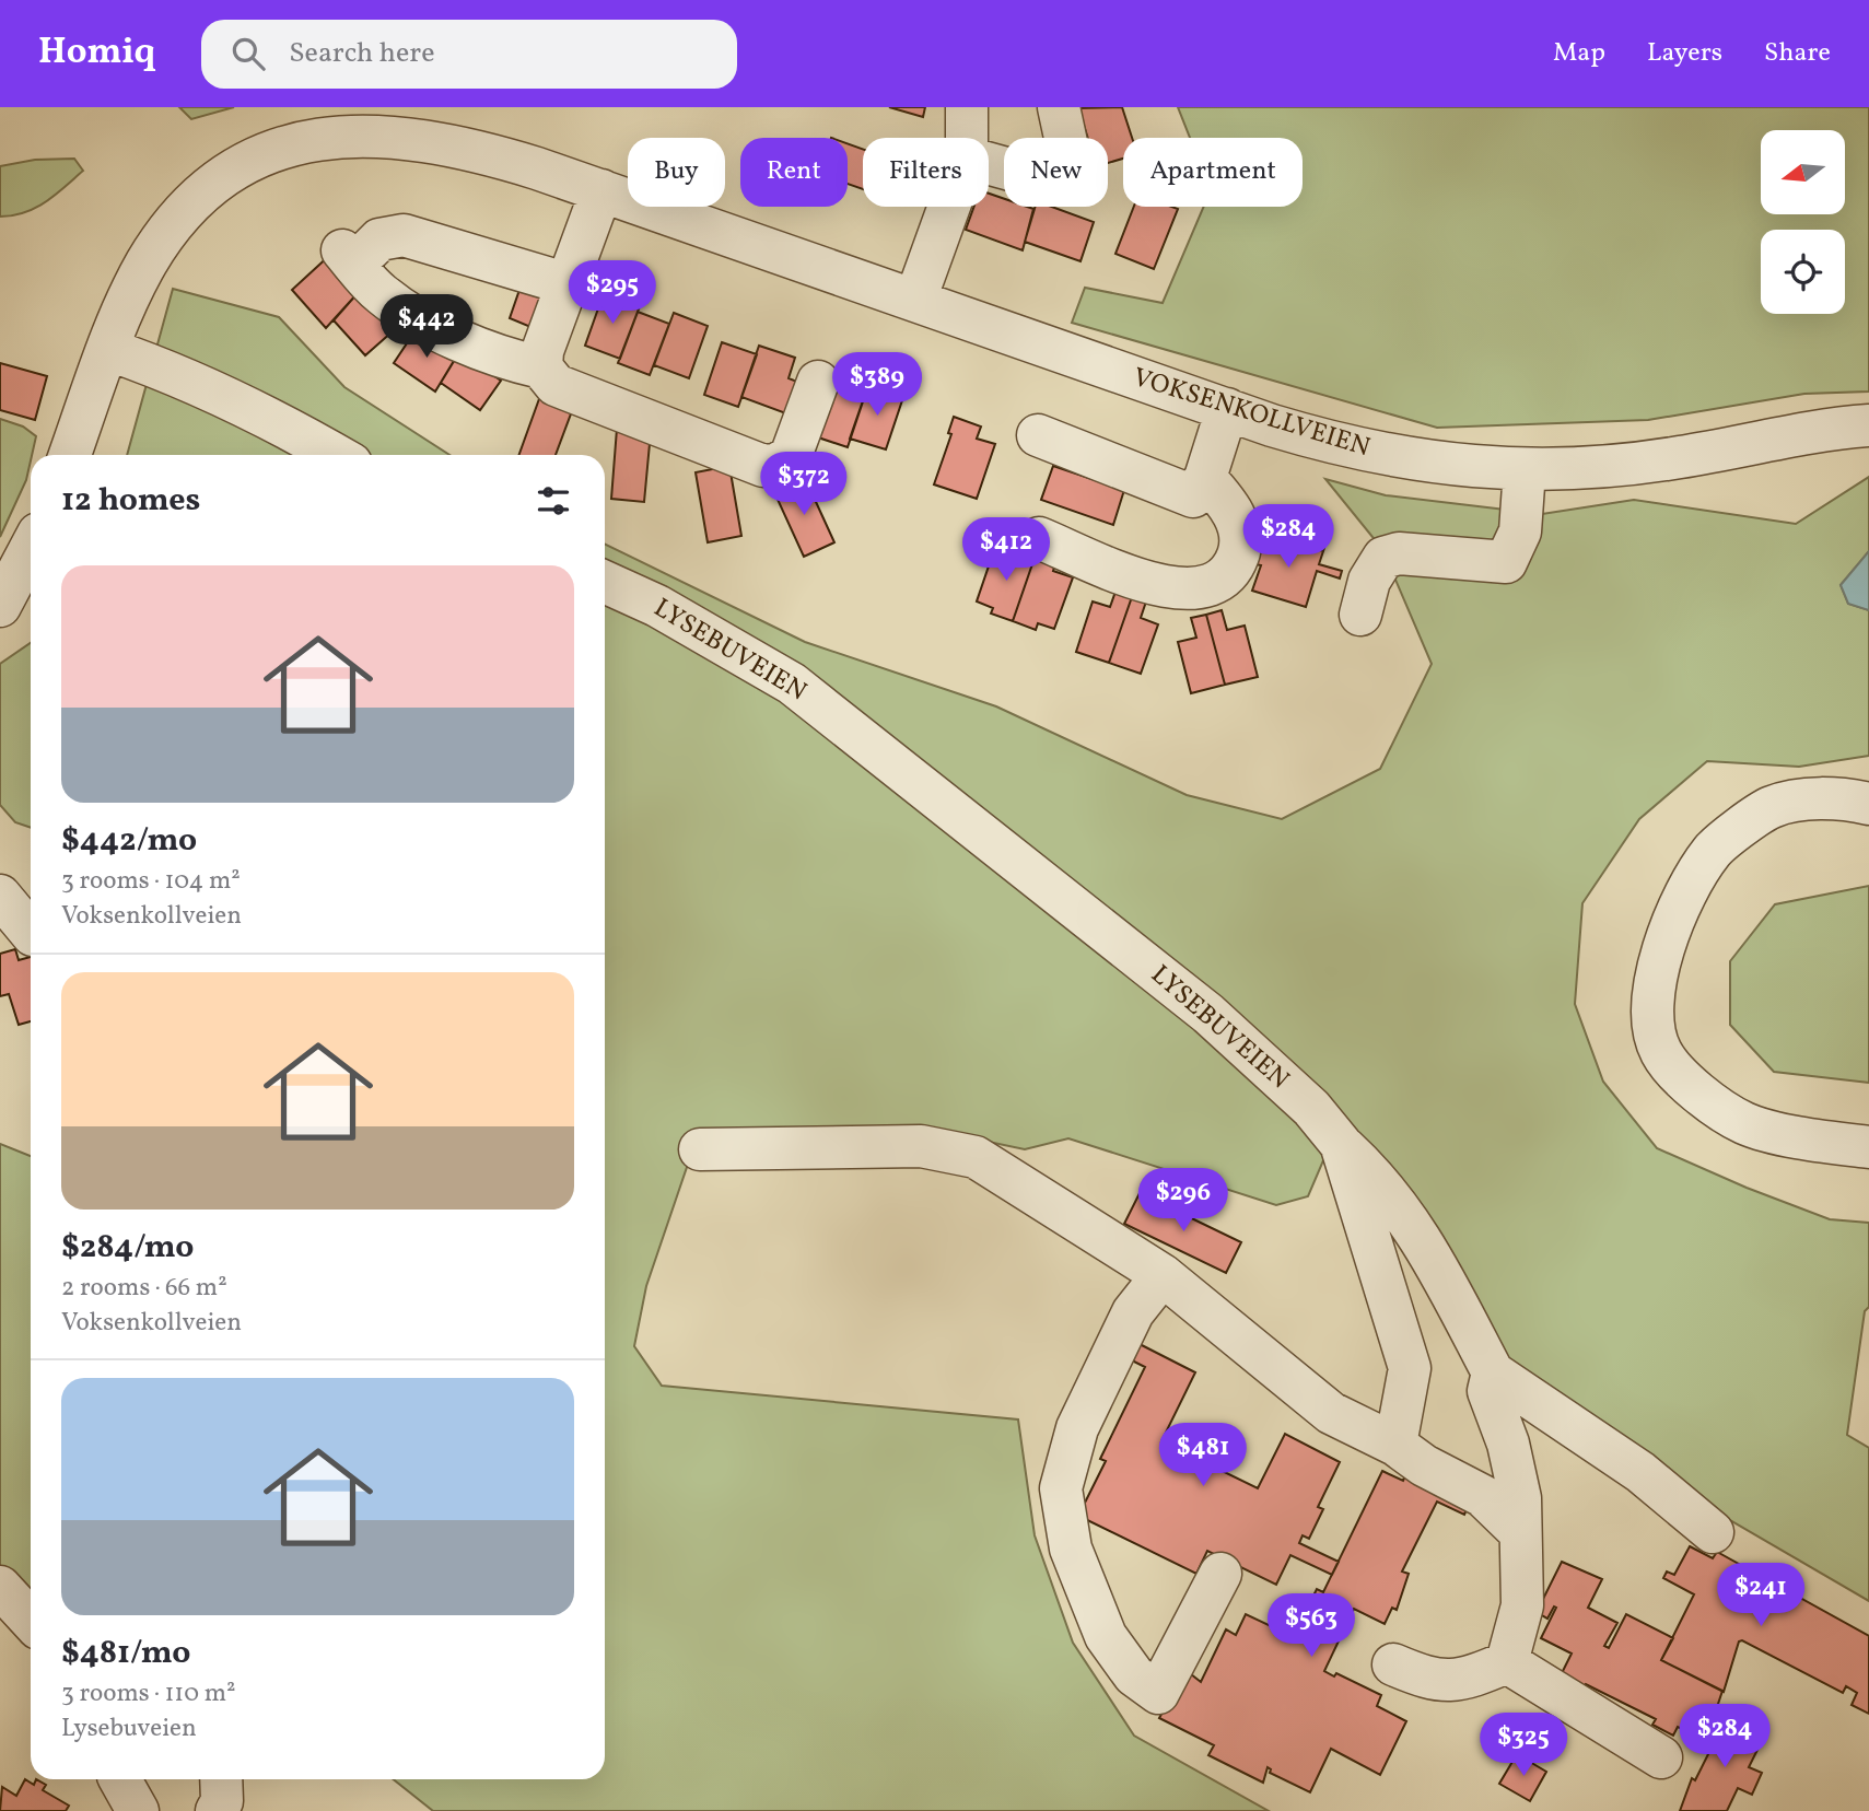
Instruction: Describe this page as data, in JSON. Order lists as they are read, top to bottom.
{
  "streets": {
    "street": ["VOKSENKOLLVEIEN", "LYSEBUVEIEN"]
  },
  "north": "left",
  "page": {
    "header": "Homiq",
    "search": "Search here",
    "nav": ["Map", "Layers", "Share"],
    "chip": [
      "Buy",
      "Rent",
      "Filters",
      "New",
      "Apartment"
    ],
    "price": [
      "$295",
      "$442",
      "$389",
      "$372",
      "$284",
      "$412",
      "$296",
      "$481",
      "$241",
      "$563",
      "$284",
      "$325"
    ],
    "heading": "12 homes",
    "list": [
      {
        "name": "$442/mo",
        "note": "3 rooms · 104 m² · Voksenkollveien"
      },
      {
        "name": "$284/mo",
        "note": "2 rooms · 66 m² · Voksenkollveien"
      },
      {
        "name": "$481/mo",
        "note": "3 rooms · 110 m² · Lysebuveien"
      }
    ]
  }
}
